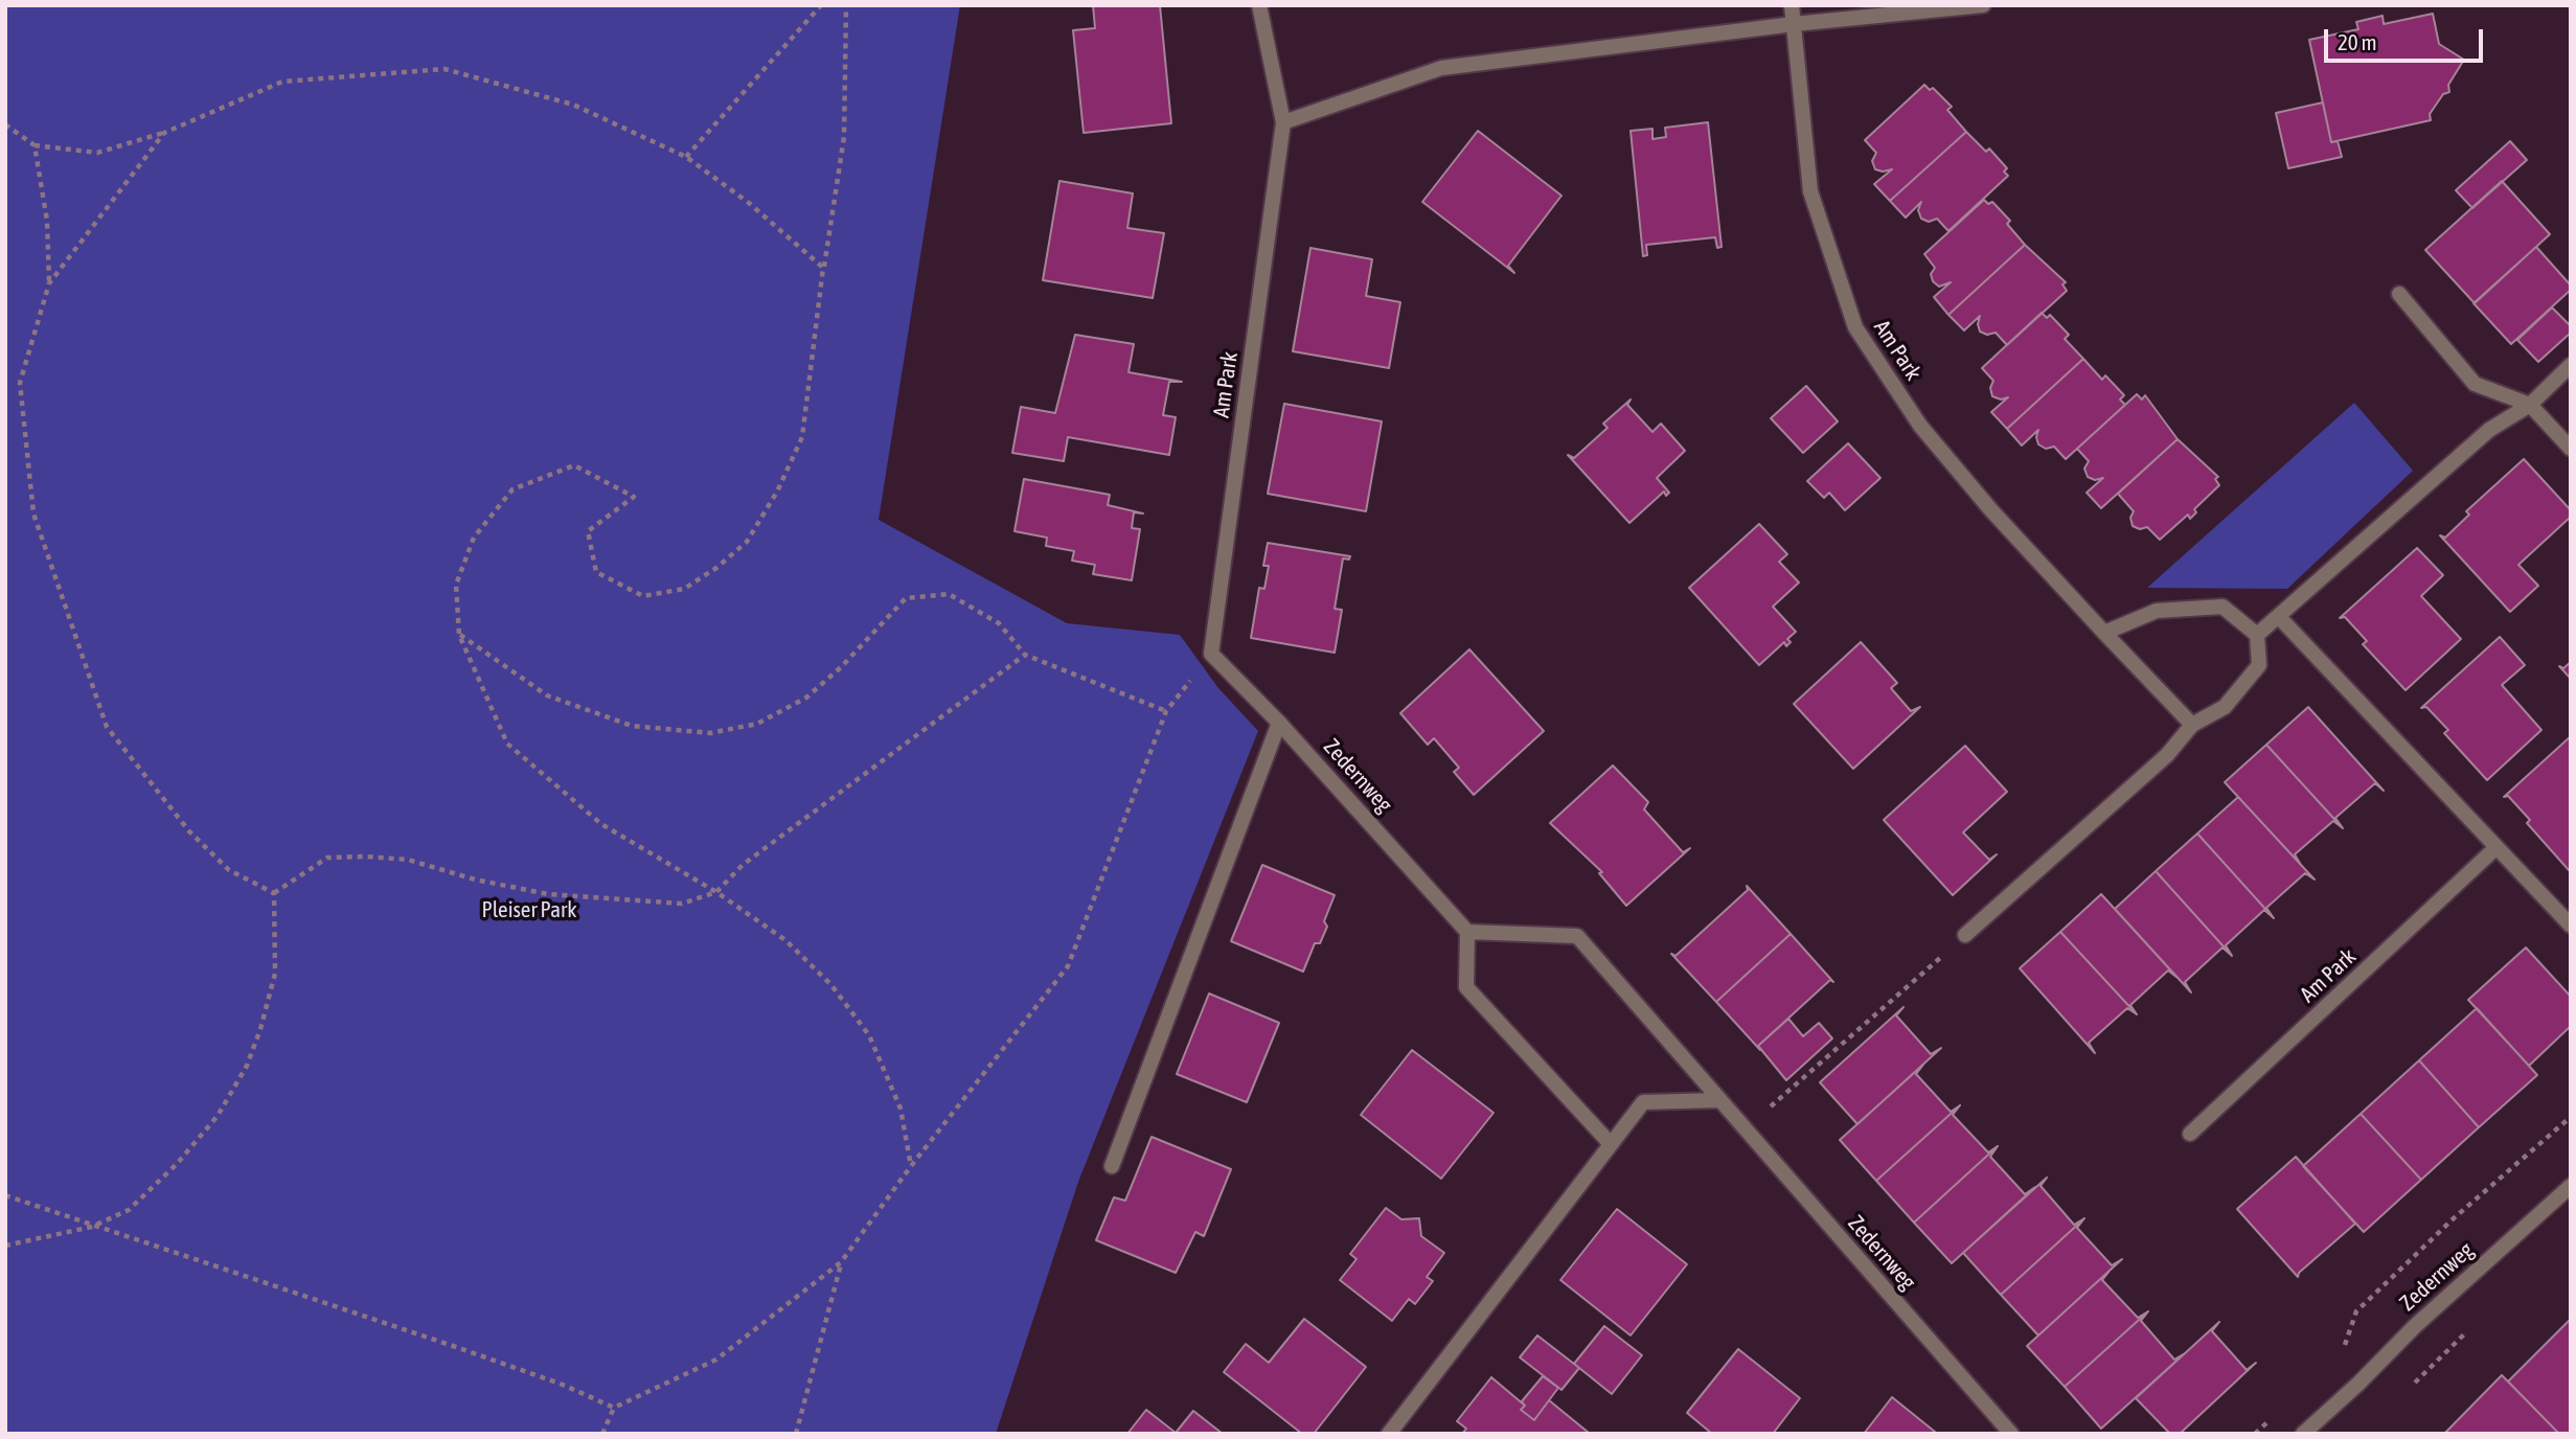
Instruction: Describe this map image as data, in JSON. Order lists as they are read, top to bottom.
{
  "streets": {
    "street": ["Am Park", "Zedernweg"]
  },
  "crossings": [
    ["Am Park", "Zedernweg"]
  ],
  "parks": ["Pleiser Park"],
  "scale_bar": "20 m"
}
